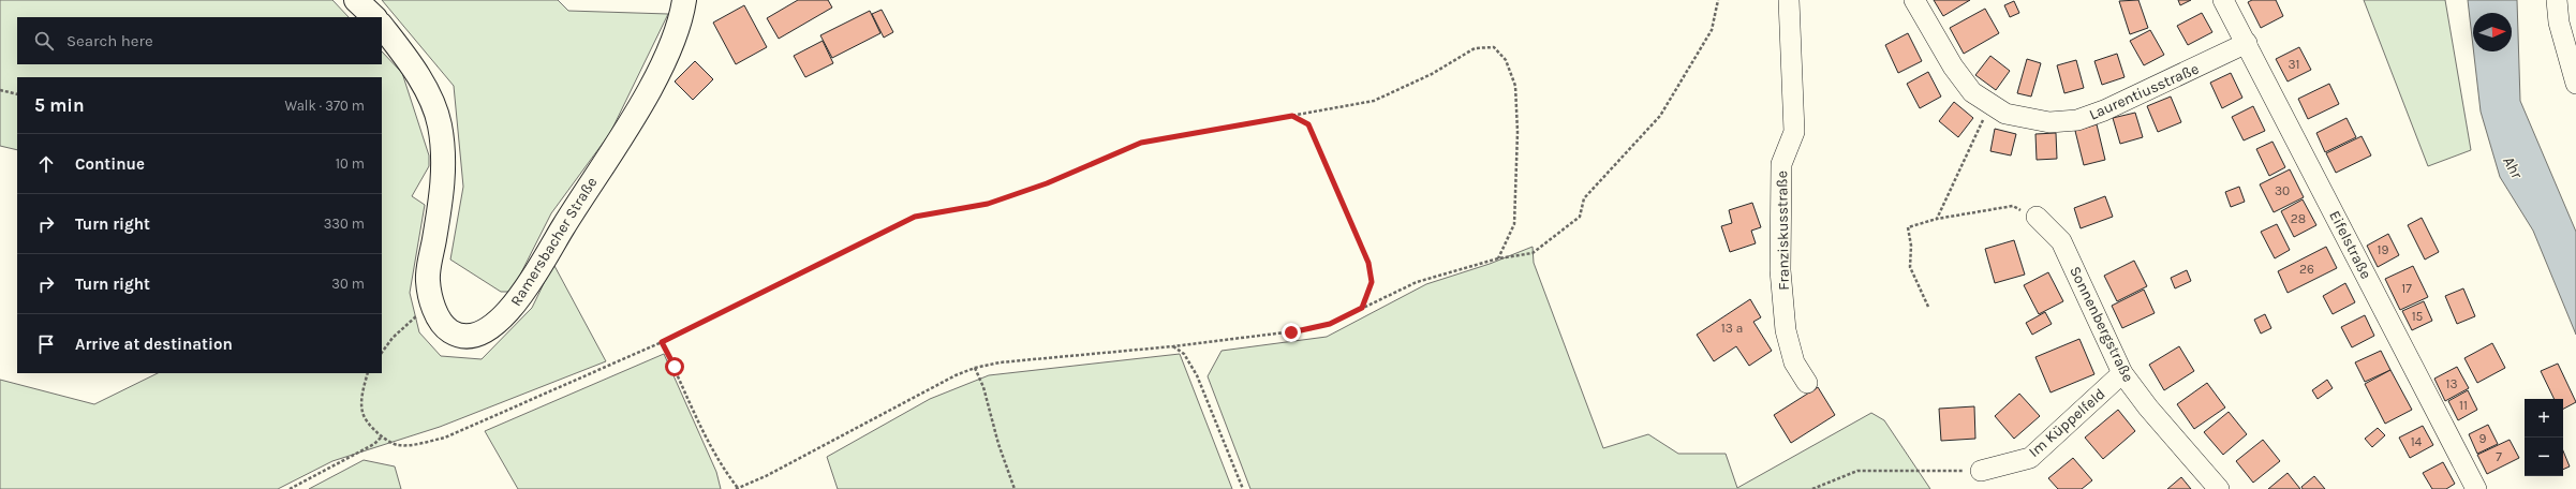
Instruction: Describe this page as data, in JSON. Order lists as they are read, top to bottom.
{
  "streets": {
    "main road": ["Ramersbacher Straße"],
    "street": [
      "Laurentiusstraße",
      "Franziskusstraße",
      "Eifelstraße",
      "Sonnenbergstraße",
      "Im Küppelfeld"
    ]
  },
  "crossings": [
    ["Laurentiusstraße", "Eifelstraße"],
    ["Sonnenbergstraße", "Im Küppelfeld"]
  ],
  "water": ["Ahr"],
  "house_numbers": [
    "31",
    "30",
    "28",
    "19",
    "26",
    "17",
    "15",
    "13 a",
    "13",
    "11",
    "9",
    "14",
    "7"
  ],
  "north": "right",
  "page": {
    "search": "Search here",
    "heading": ["5 min", "Walk · 370 m"],
    "list": [
      ["Continue", "10 m"],
      ["Turn right", "330 m"],
      ["Turn right", "30 m"],
      "Arrive at destination"
    ],
    "map_buttons": ["+", "−"]
  }
}
